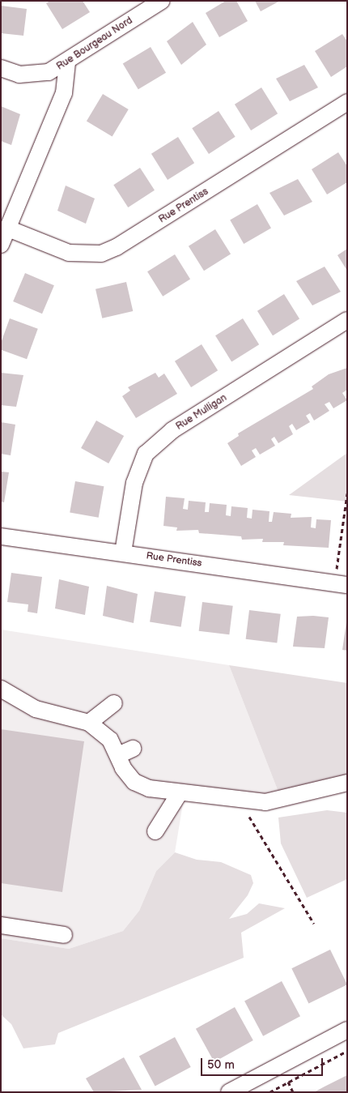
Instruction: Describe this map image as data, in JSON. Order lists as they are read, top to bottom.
{
  "streets": {
    "street": ["Rue Bourgeau Nord", "Rue Prentiss", "Rue Mulligan"]
  },
  "crossings": [
    ["Rue Prentiss", "Rue Mulligan"]
  ],
  "scale_bar": "50 m"
}
